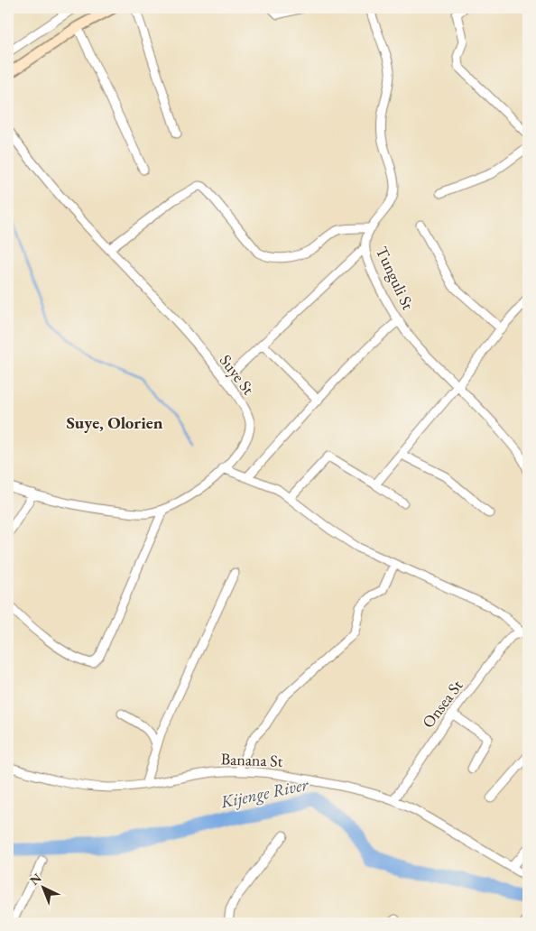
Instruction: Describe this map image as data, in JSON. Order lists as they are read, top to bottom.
{
  "streets": {
    "street": [
      "Tunguli St",
      "Suye St",
      "Onsea St",
      "Banana St"
    ]
  },
  "crossings": [
    ["Onsea St", "Banana St"]
  ],
  "districts": ["Suye, Olorien"],
  "water": ["Kijenge River"],
  "north": "top left"
}
